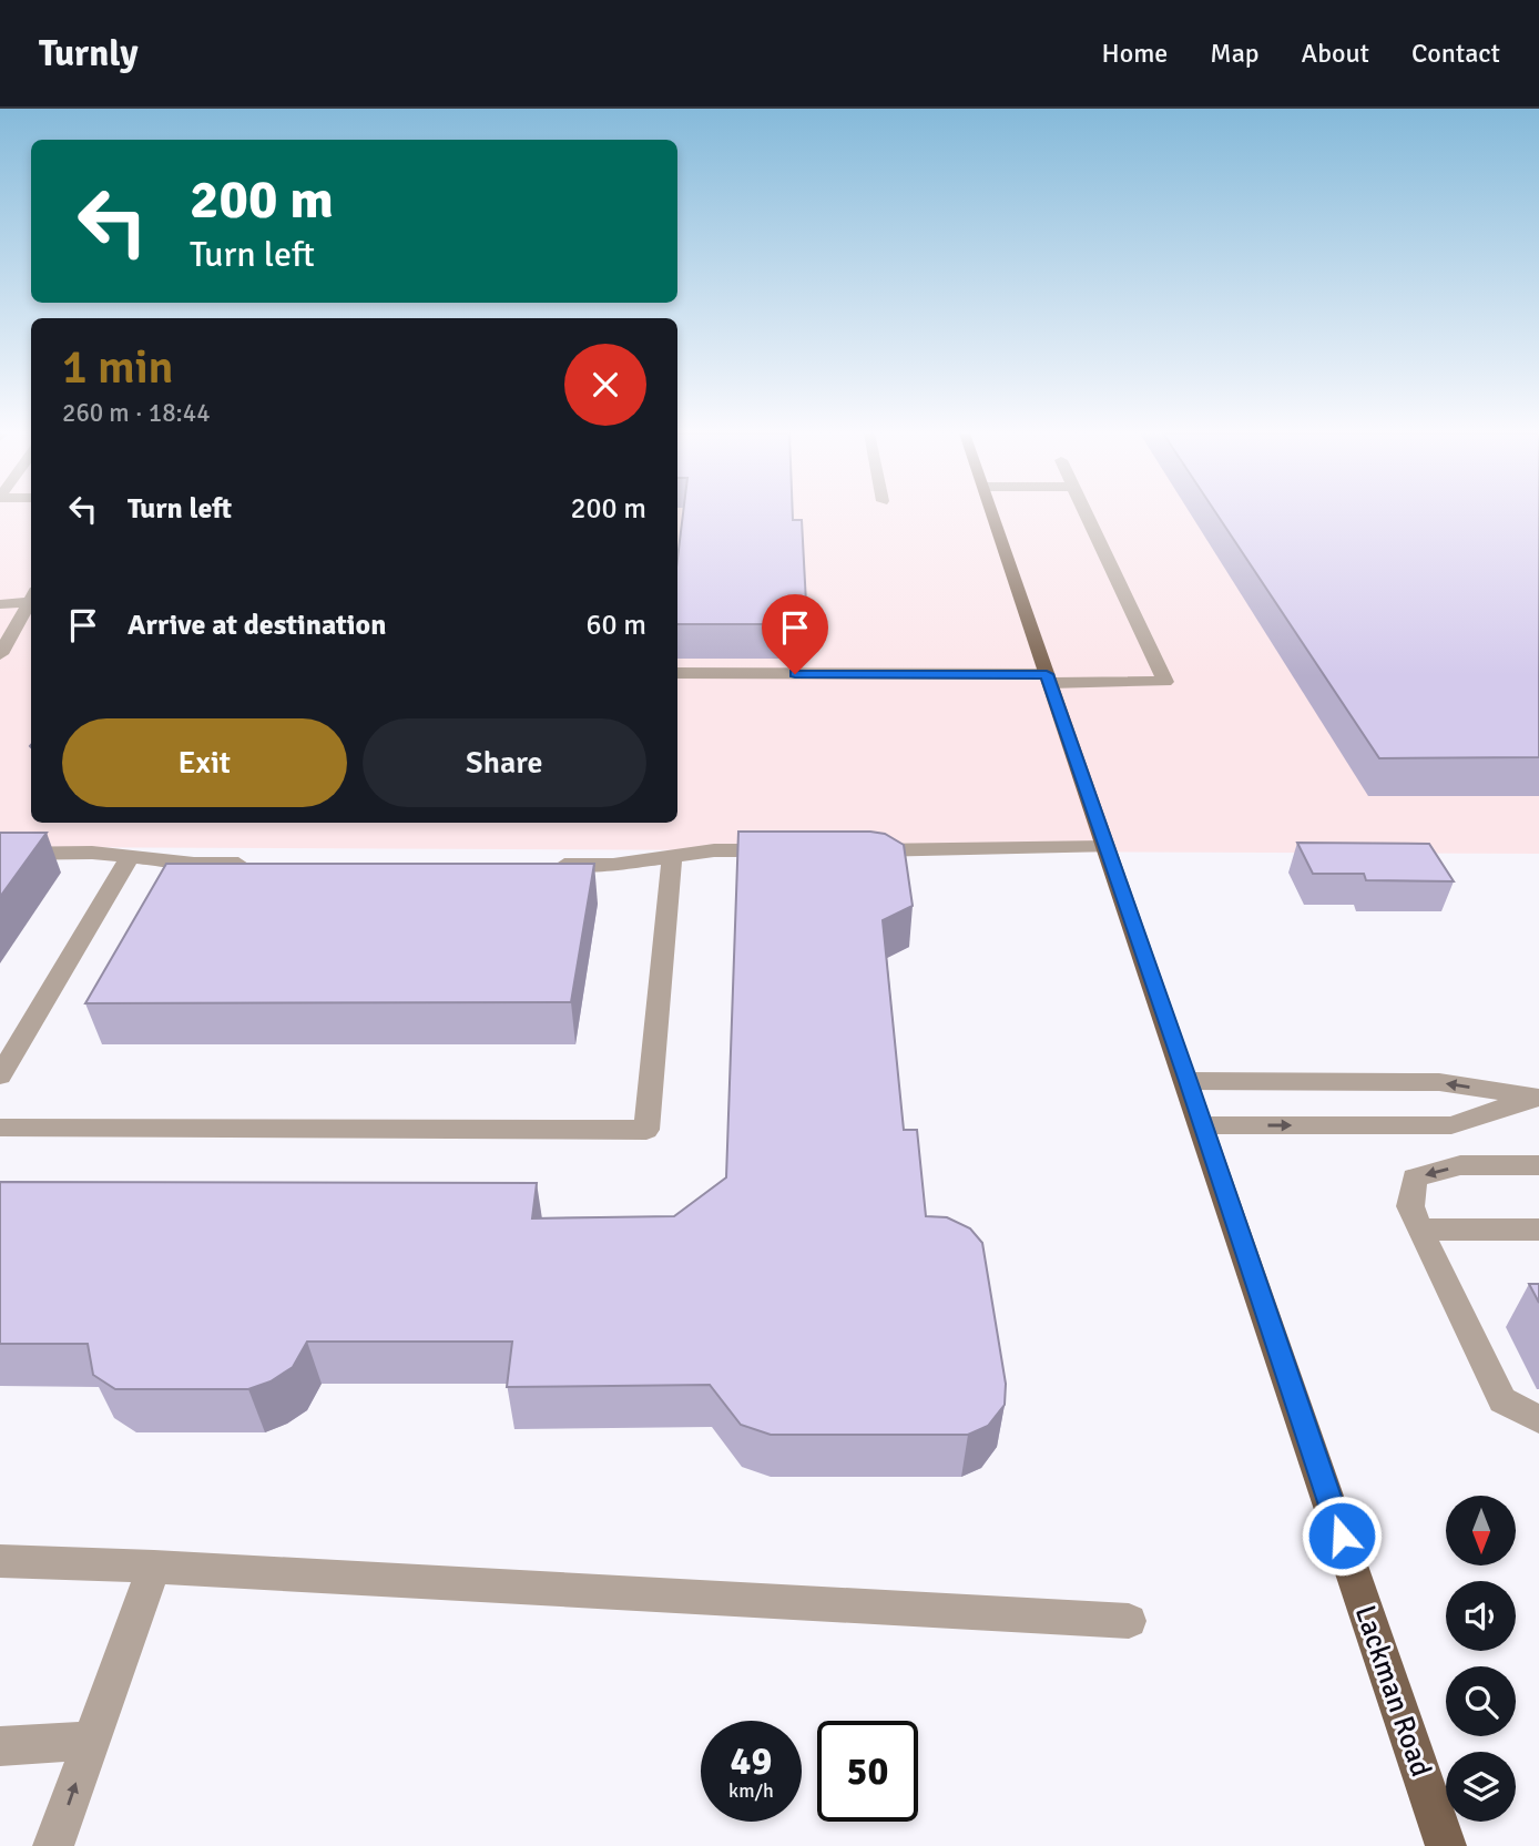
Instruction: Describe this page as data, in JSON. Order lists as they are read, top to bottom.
{
  "streets": {
    "main road": ["Lackman Road"]
  },
  "north": "bottom",
  "page": {
    "header": "Turnly",
    "nav": [
      "Home",
      "Map",
      "About",
      "Contact"
    ],
    "turn": ["200 m", "Turn left"],
    "heading": ["1 min", "260 m · 18:44"],
    "list": [
      {
        "name": "Turn left",
        "value": "200 m"
      },
      {
        "name": "Arrive at destination",
        "value": "60 m"
      }
    ],
    "buttons": ["Exit", "Share"],
    "speed": "49 km/h",
    "limit": "50"
  }
}
